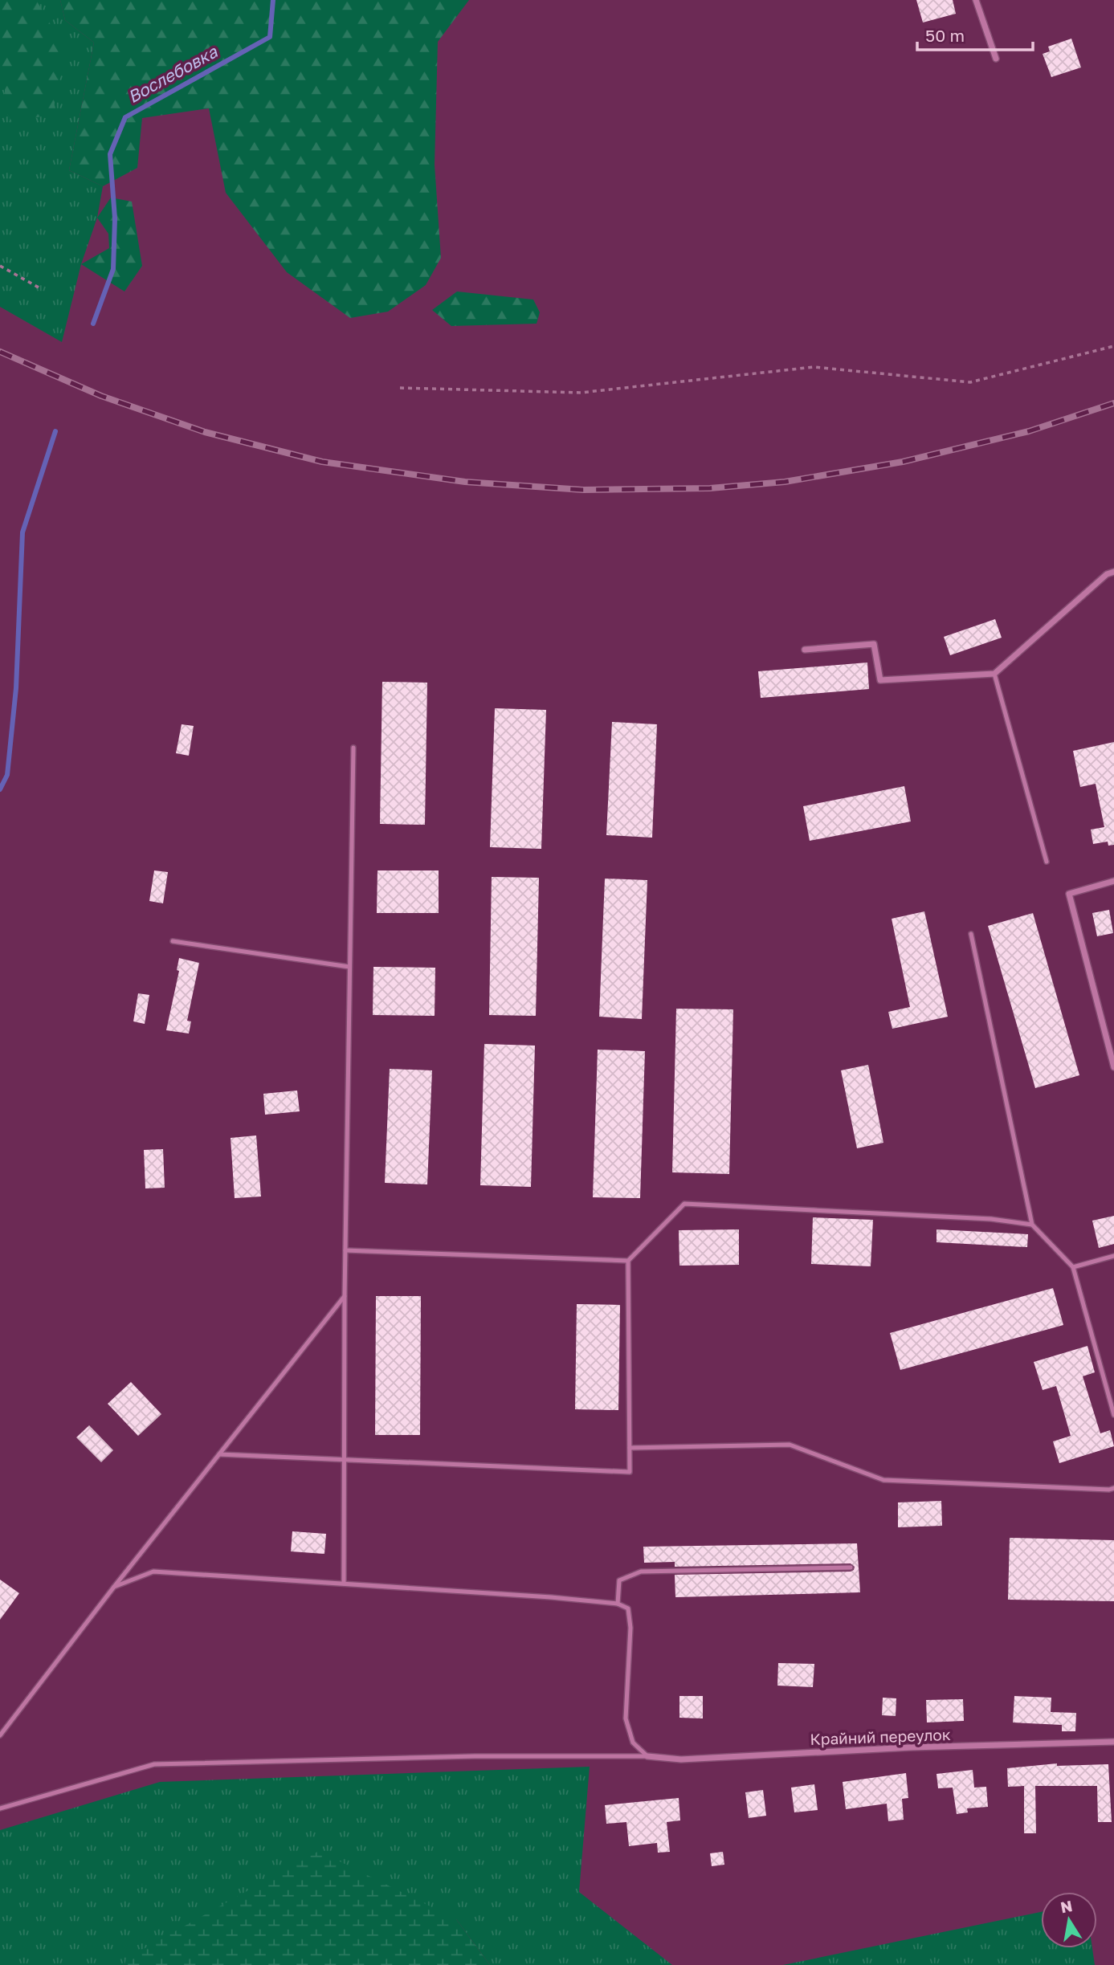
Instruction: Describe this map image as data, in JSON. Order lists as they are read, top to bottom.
{
  "streets": {
    "street": ["Крайний переулок"]
  },
  "water": ["Вослебовка"],
  "scale_bar": "50 m",
  "north": "top"
}
